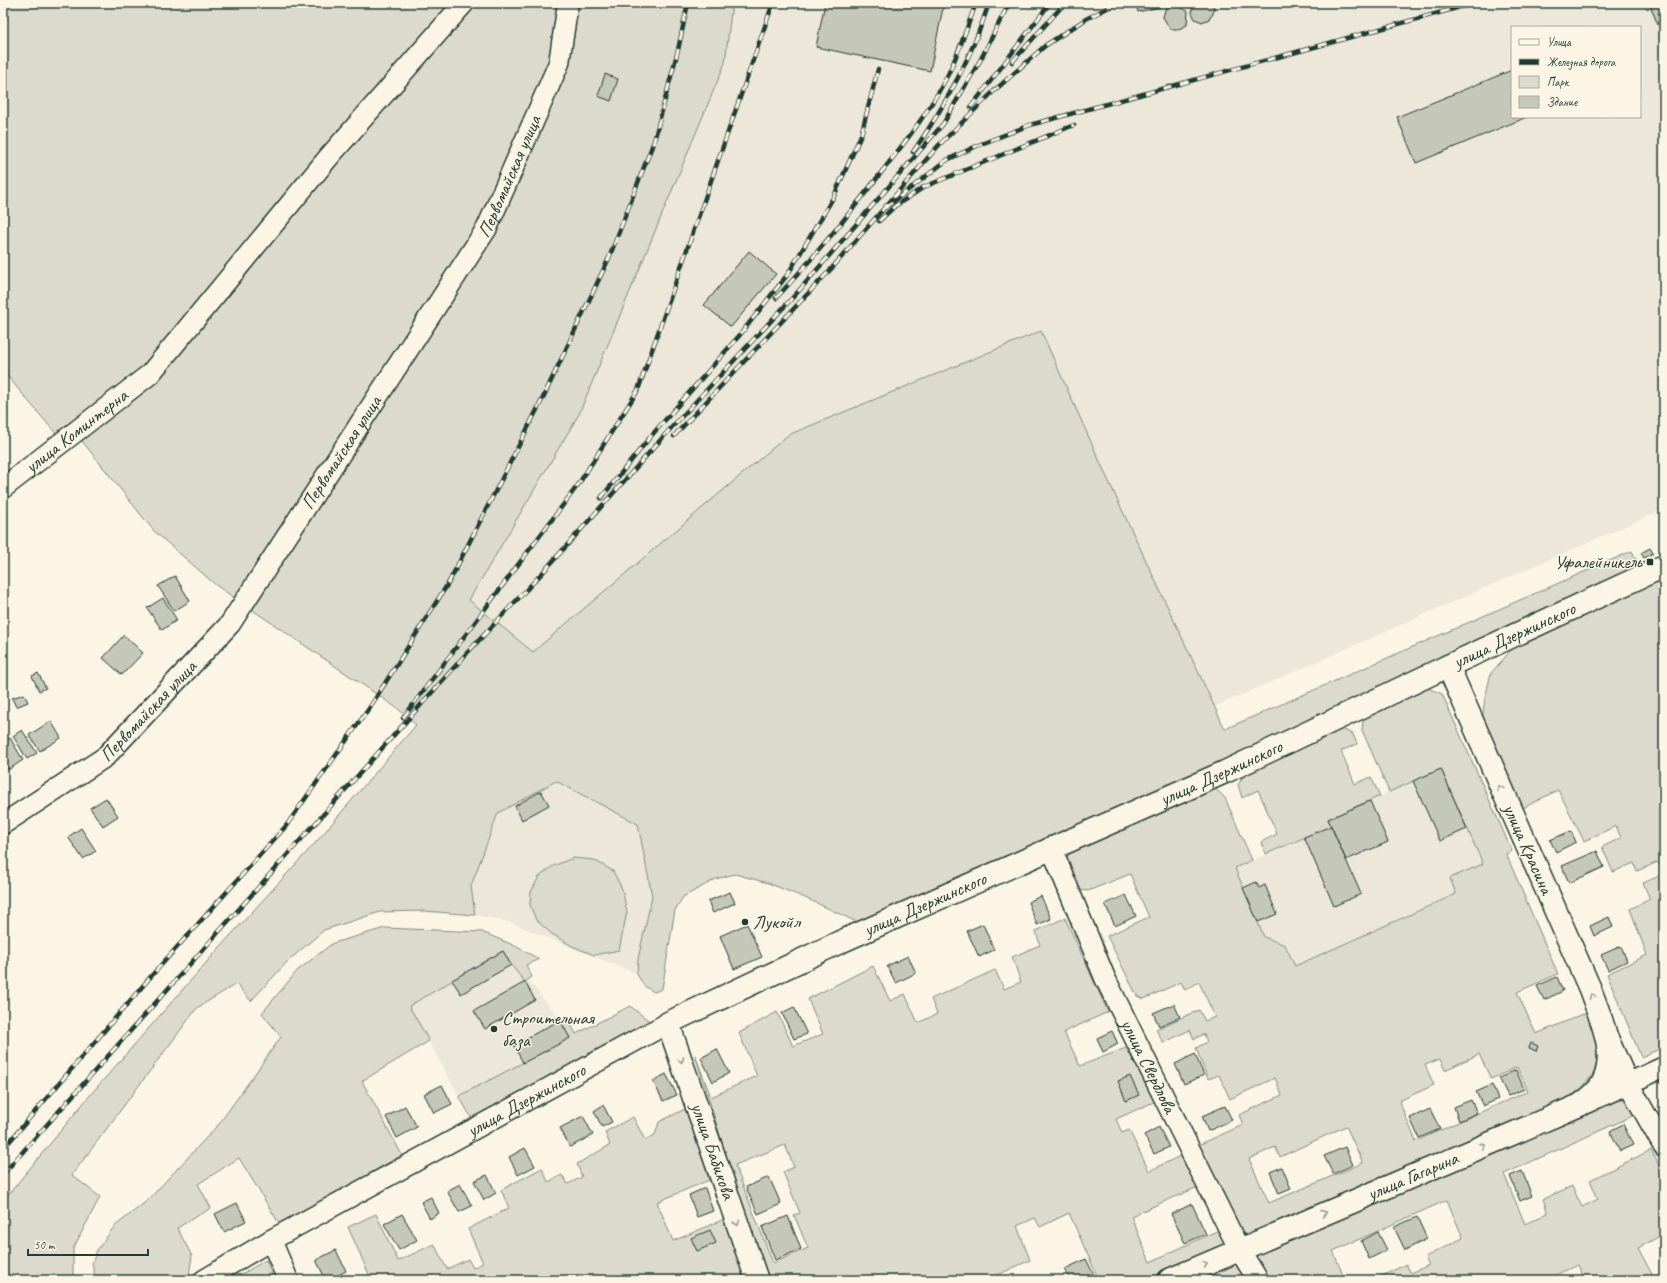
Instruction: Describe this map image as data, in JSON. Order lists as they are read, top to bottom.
{
  "streets": {
    "main road": [
      "улица Дзержинского",
      "улица Красина",
      "улица Бабикова",
      "улица Гагарина"
    ],
    "street": ["Первомайская улица", "улица Коминтерна", "улица Свердлова"]
  },
  "crossings": [
    ["улица Дзержинского", "улица Красина"],
    ["улица Дзержинского", "улица Свердлова"],
    ["улица Дзержинского", "улица Бабикова"],
    ["улица Красина", "улица Гагарина"],
    ["улица Свердлова", "улица Гагарина"]
  ],
  "one_way": ["улица Красина", "улица Бабикова", "улица Гагарина"],
  "places": {
    "transit": ["Уфалейникель"],
    "other": ["Лукойл", "Строительная база"]
  },
  "legend": [
    "Улица",
    "Железная дорога",
    "Парк",
    "Здание"
  ],
  "scale_bar": "50 m"
}
